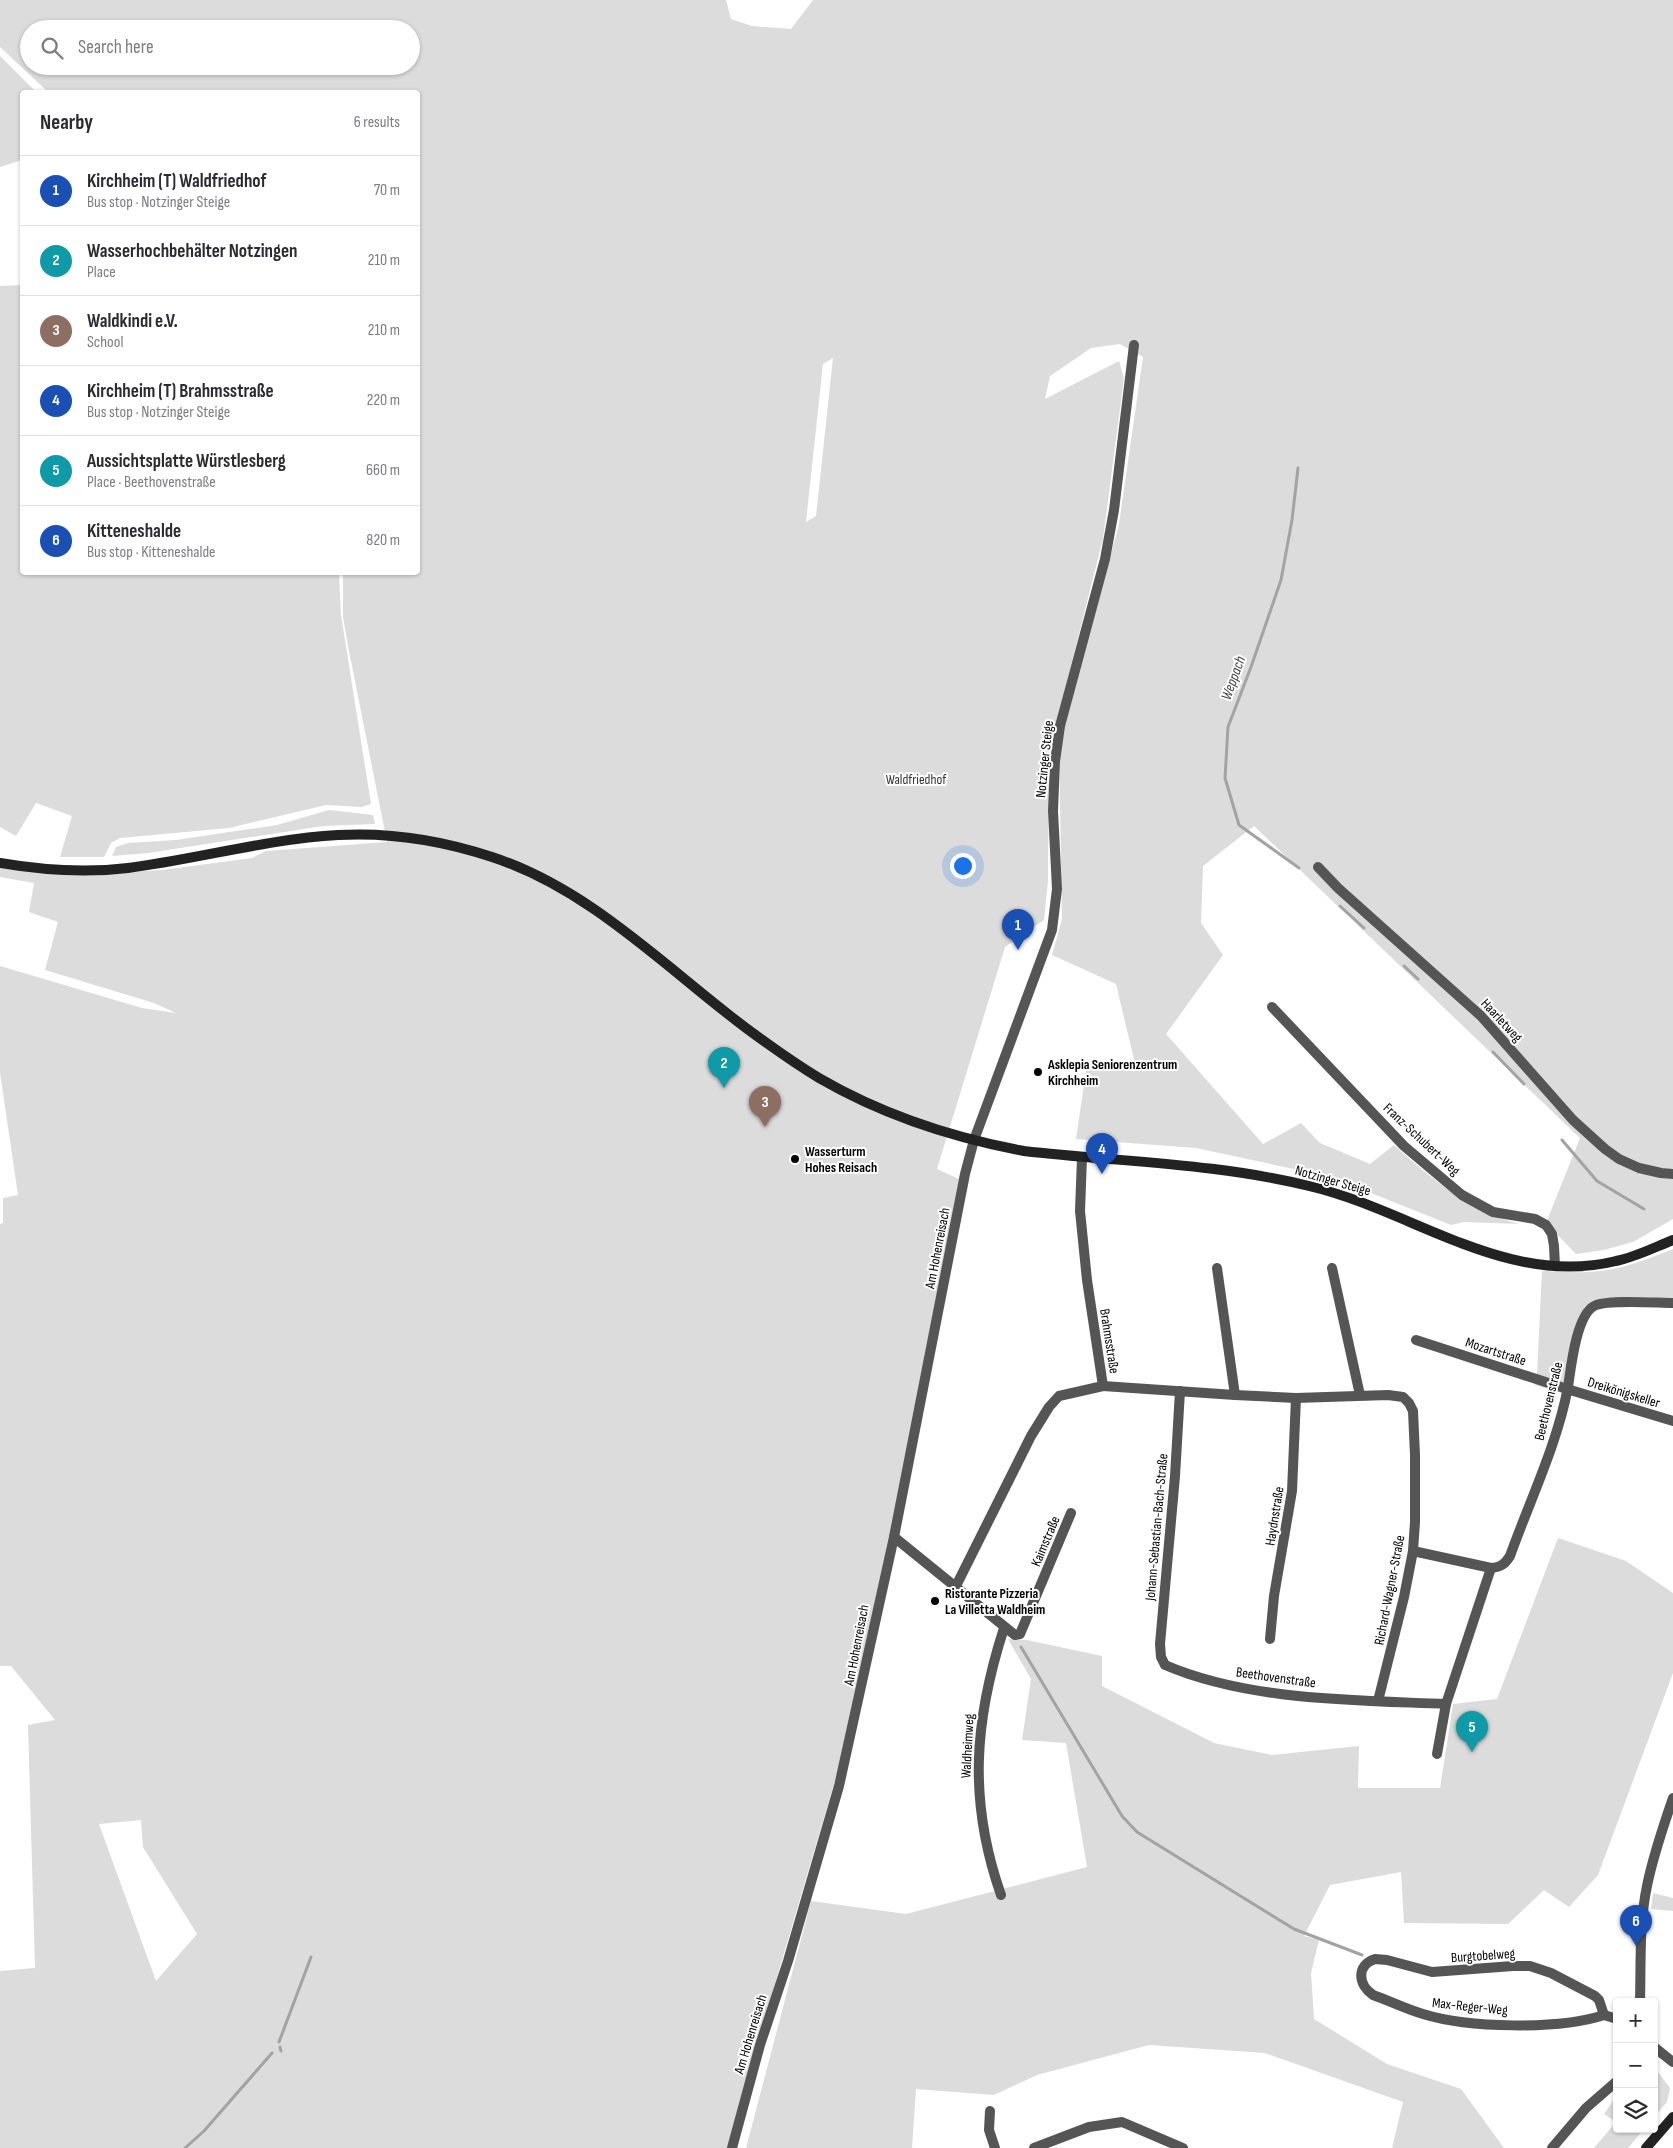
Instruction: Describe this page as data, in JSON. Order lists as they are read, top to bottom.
{
  "streets": {
    "main road": ["Notzinger Steige"],
    "street": [
      "Haarletweg",
      "Franz-Schubert-Weg",
      "Am Hohenreisach",
      "Brahmsstraße",
      "Mozartstraße",
      "Dreikönigskeller",
      "Beethovenstraße",
      "Haydnstraße",
      "Johann-Sebastian-Bach-Straße",
      "Kaimstraße",
      "Richard-Wagner-Straße",
      "Waldheimweg",
      "Burgtobelweg",
      "Max-Reger-Weg"
    ]
  },
  "crossings": [
    ["Notzinger Steige", "Franz-Schubert-Weg"],
    ["Notzinger Steige", "Am Hohenreisach"],
    ["Notzinger Steige", "Brahmsstraße"],
    ["Mozartstraße", "Dreikönigskeller"],
    ["Mozartstraße", "Beethovenstraße"],
    ["Dreikönigskeller", "Beethovenstraße"],
    ["Beethovenstraße", "Johann-Sebastian-Bach-Straße"],
    ["Beethovenstraße", "Richard-Wagner-Straße"],
    ["Kaimstraße", "Waldheimweg"],
    ["Burgtobelweg", "Max-Reger-Weg"]
  ],
  "water": ["Weppach"],
  "parks": ["Waldfriedhof"],
  "places": ["Asklepia Seniorenzentrum Kirchheim", "Wasserturm Hohes Reisach", "Ristorante Pizzeria La Villetta Waldheim"],
  "page": {
    "search": "Search here",
    "heading": ["Nearby", "6 results"],
    "list": [
      {
        "mark": "1",
        "name": "Kirchheim (T) Waldfriedhof",
        "note": "Bus stop · Notzinger Steige",
        "value": "70 m"
      },
      {
        "mark": "2",
        "name": "Wasserhochbehälter Notzingen",
        "note": "Place",
        "value": "210 m"
      },
      {
        "mark": "3",
        "name": "Waldkindi e.V.",
        "note": "School",
        "value": "210 m"
      },
      {
        "mark": "4",
        "name": "Kirchheim (T) Brahmsstraße",
        "note": "Bus stop · Notzinger Steige",
        "value": "220 m"
      },
      {
        "mark": "5",
        "name": "Aussichtsplatte Würstlesberg",
        "note": "Place · Beethovenstraße",
        "value": "660 m"
      },
      {
        "mark": "6",
        "name": "Kitteneshalde",
        "note": "Bus stop · Kitteneshalde",
        "value": "820 m"
      }
    ],
    "pins": [
      "1",
      "2",
      "3",
      "4",
      "5",
      "6"
    ],
    "map_buttons": ["+", "−"]
  }
}
